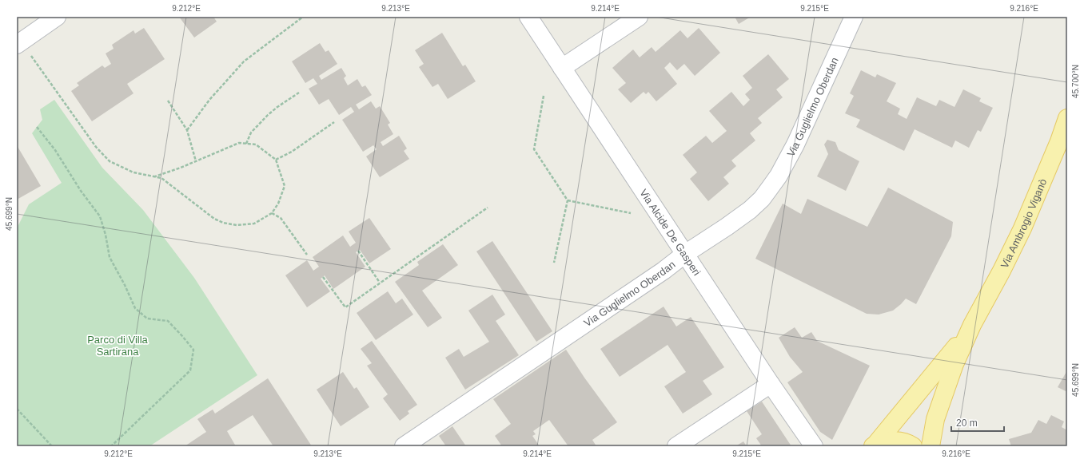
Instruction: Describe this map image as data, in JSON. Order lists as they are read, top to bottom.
{
  "streets": {
    "main road": ["Via Ambrogio Viganò"],
    "street": ["Via Guglielmo Oberdan", "Via Alcide De Gasperi"]
  },
  "crossings": [
    ["Via Guglielmo Oberdan", "Via Alcide De Gasperi"]
  ],
  "parks": ["Parco di Villa Sartirana"],
  "scale_bar": "20 m",
  "coordinates": [
    "9.212°E",
    "9.213°E",
    "9.214°E",
    "9.215°E",
    "9.216°E",
    "45.700°N",
    "45.699°N"
  ]
}
